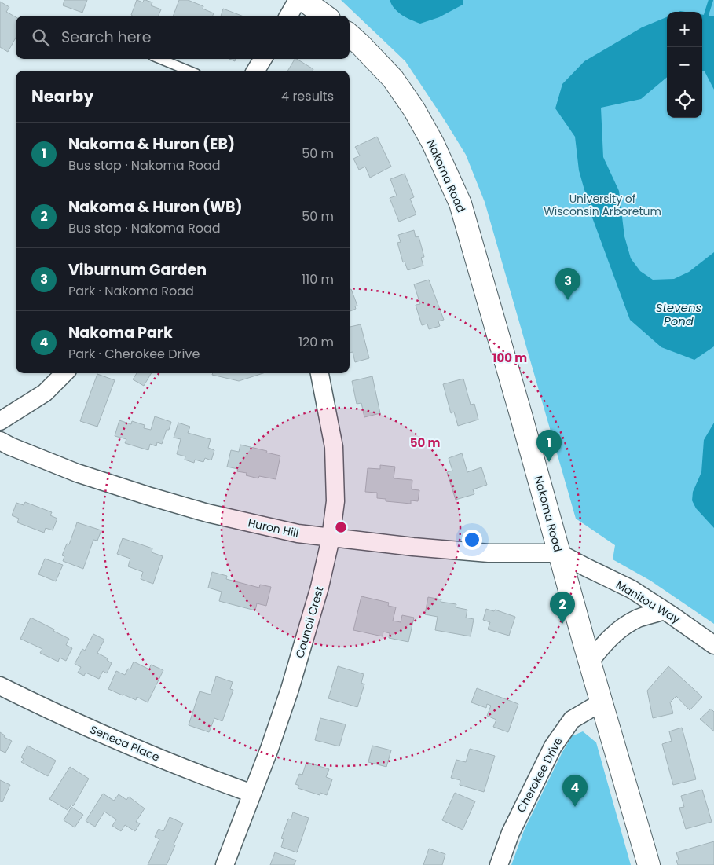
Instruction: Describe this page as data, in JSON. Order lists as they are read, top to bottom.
{
  "streets": {
    "main road": ["Nakoma Road"],
    "street": [
      "Huron Hill",
      "Manitou Way",
      "Council Crest",
      "Seneca Place",
      "Cherokee Drive"
    ]
  },
  "crossings": [
    ["Nakoma Road", "Huron Hill"],
    ["Nakoma Road", "Manitou Way"],
    ["Nakoma Road", "Cherokee Drive"],
    ["Huron Hill", "Manitou Way"],
    ["Huron Hill", "Council Crest"],
    ["Council Crest", "Seneca Place"]
  ],
  "water": ["Stevens Pond"],
  "parks": ["University of Wisconsin Arboretum"],
  "page": {
    "map_buttons": ["+", "−"],
    "search": "Search here",
    "heading": ["Nearby", "4 results"],
    "list": [
      {
        "mark": "1",
        "name": "Nakoma & Huron (EB)",
        "note": "Bus stop · Nakoma Road",
        "value": "50 m"
      },
      {
        "mark": "2",
        "name": "Nakoma & Huron (WB)",
        "note": "Bus stop · Nakoma Road",
        "value": "50 m"
      },
      {
        "mark": "3",
        "name": "Viburnum Garden",
        "note": "Park · Nakoma Road",
        "value": "110 m"
      },
      {
        "mark": "4",
        "name": "Nakoma Park",
        "note": "Park · Cherokee Drive",
        "value": "120 m"
      }
    ],
    "pins": [
      "3",
      "1",
      "2",
      "4"
    ]
  },
  "rings": ["100 m", "50 m"]
}
